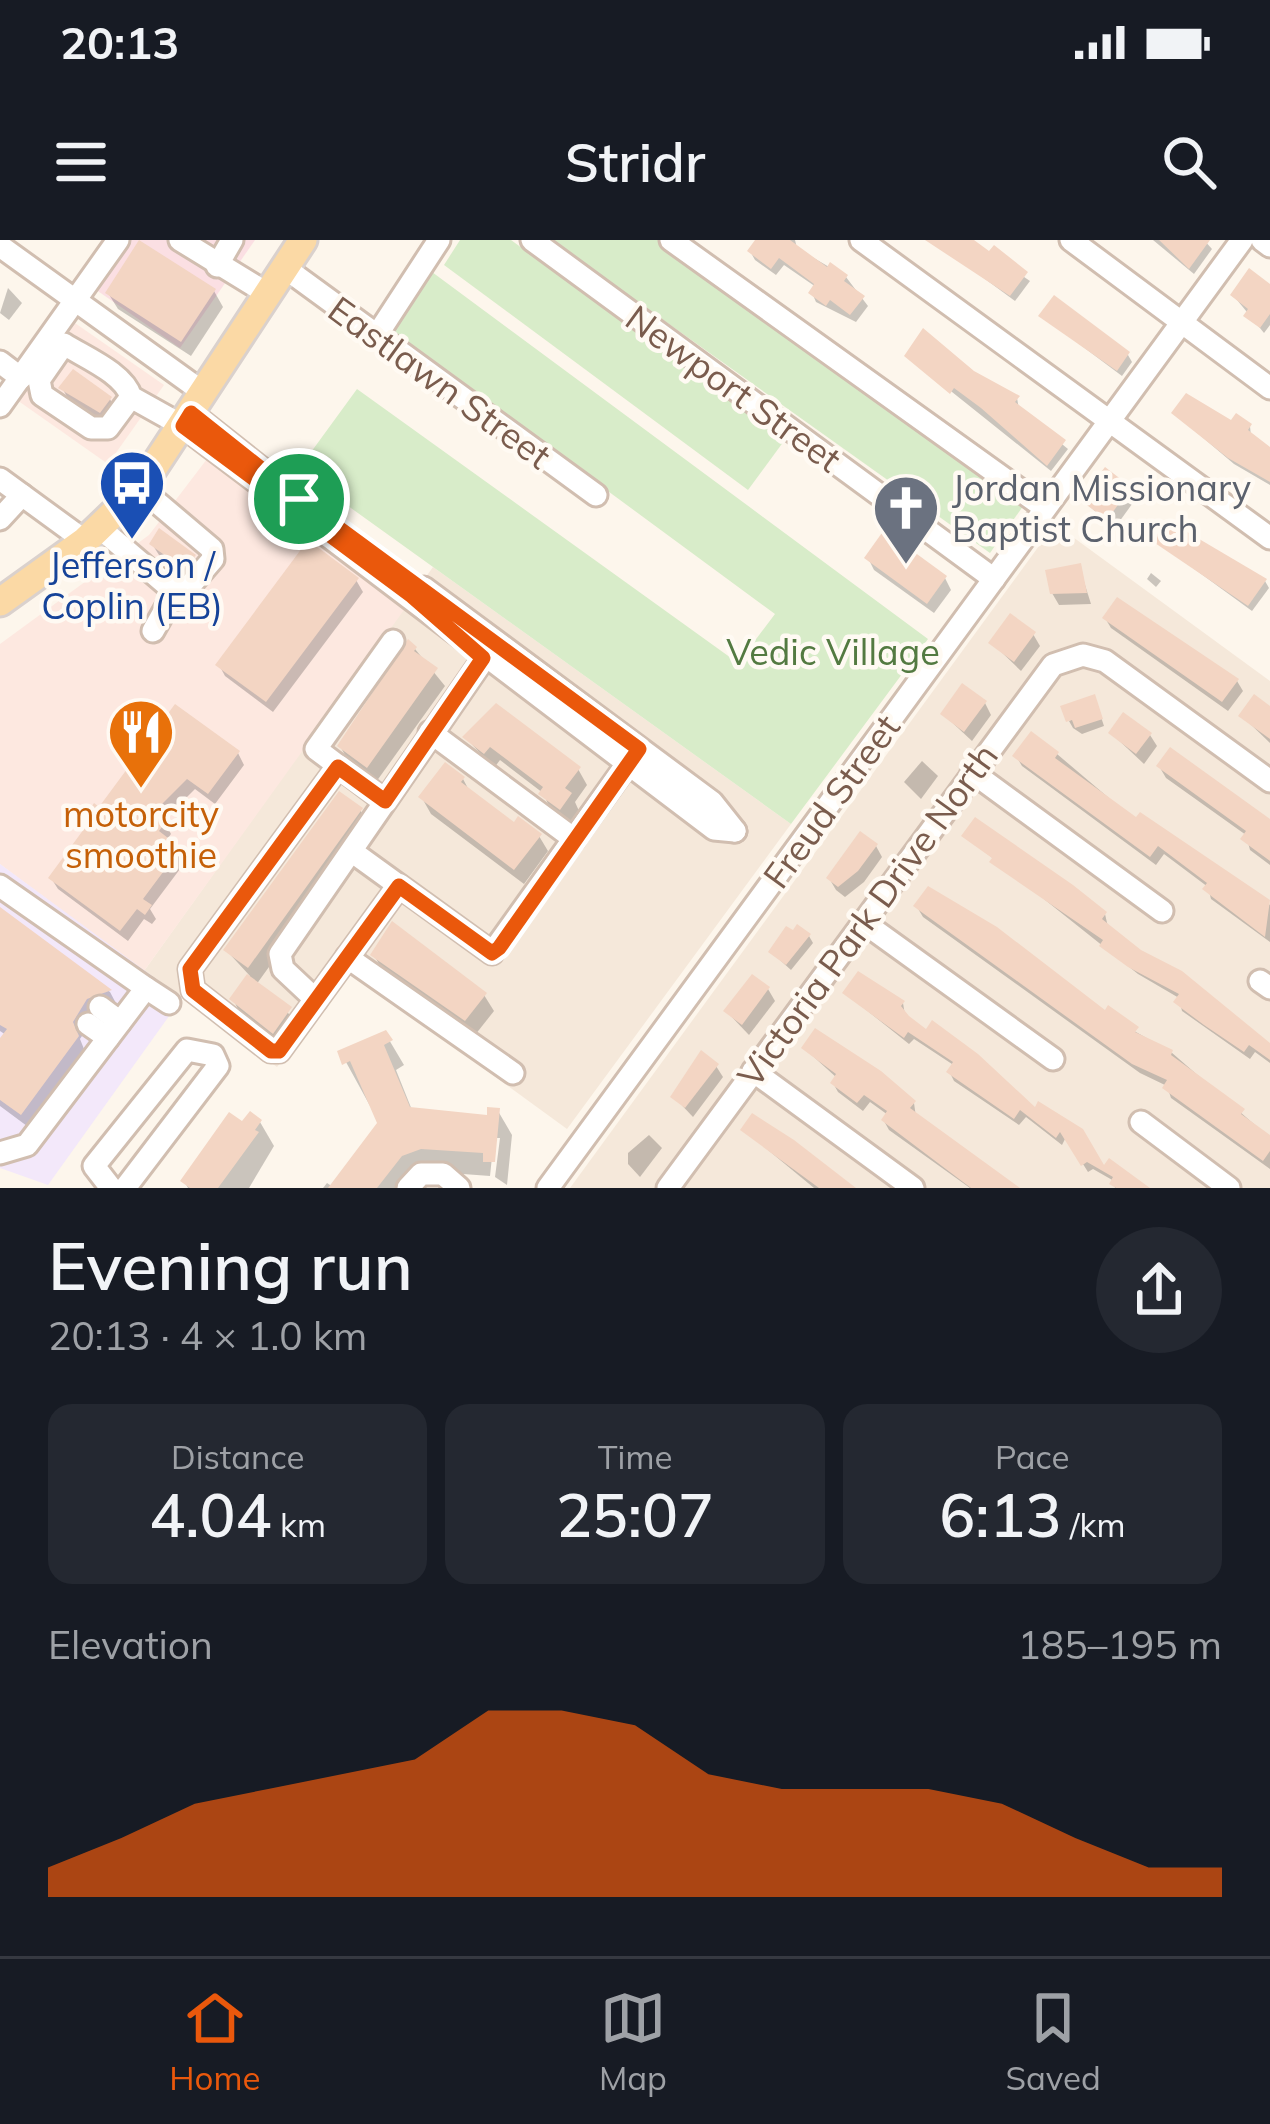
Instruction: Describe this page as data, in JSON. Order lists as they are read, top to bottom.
{
  "streets": {
    "street": [
      "Eastlawn Street",
      "Newport Street",
      "Freud Street",
      "Victoria Park Drive North"
    ]
  },
  "crossings": [
    ["Newport Street", "Freud Street"]
  ],
  "parks": ["Vedic Village"],
  "places": {
    "bus stop": ["Jefferson / Coplin (EB)"],
    "church": ["Jordan Missionary Baptist Church"],
    "restaurant": ["motorcity smoothie"]
  },
  "page": {
    "status": "20:13",
    "header": "Stridr",
    "heading": ["Evening run", "20:13 · 4 × 1.0 km"],
    "stats": [
      ["Distance", "4.04 km"],
      ["Time", "25:07"],
      ["Pace", "6:13 /km"]
    ],
    "chart": ["Elevation", "185–195 m"],
    "tabs": ["Home", "Map", "Saved"]
  }
}
